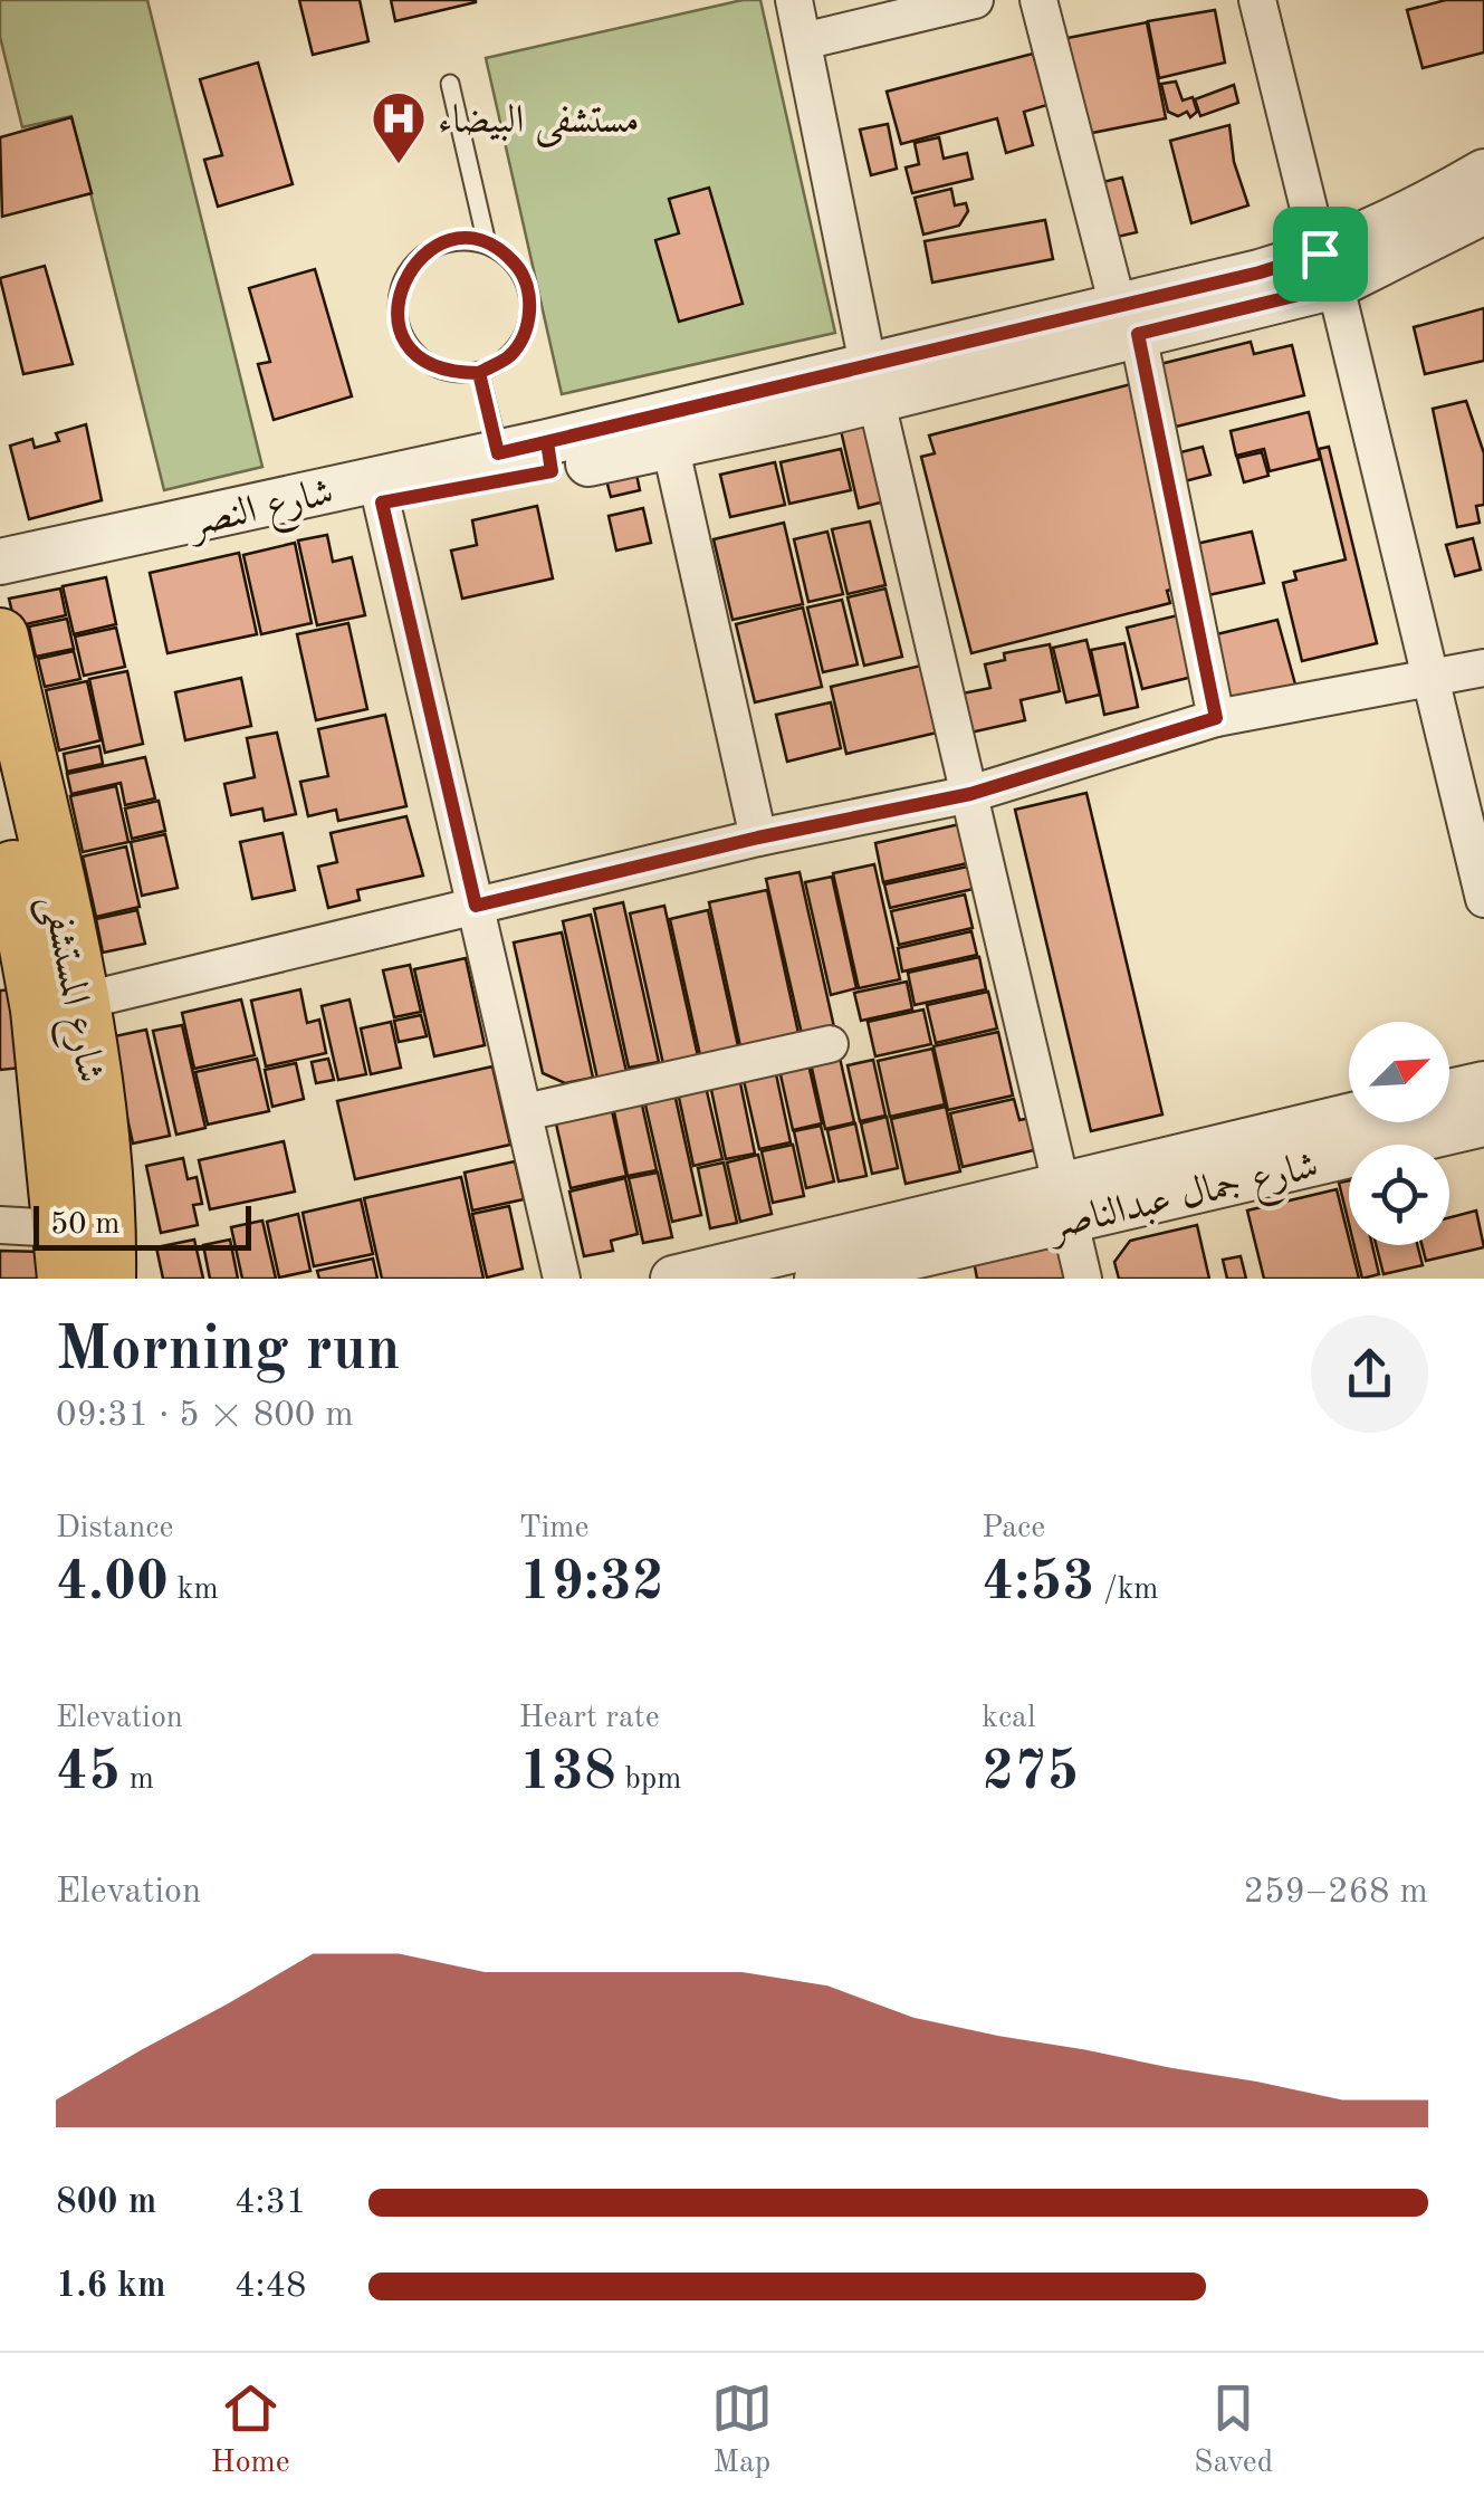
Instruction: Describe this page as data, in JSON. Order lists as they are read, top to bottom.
{
  "streets": {
    "main road": ["شارع المستشفى"],
    "street": ["شارع النصر", "شارع جمال عبدالناصر"]
  },
  "places": {
    "hospital": ["مستشفى البيضاء"]
  },
  "scale_bar": "50 m",
  "north": "top right",
  "page": {
    "scale": "50 m",
    "heading": ["Morning run", "09:31 · 5 × 800 m"],
    "stats": [
      ["Distance", "4.00 km"],
      ["Time", "19:32"],
      ["Pace", "4:53 /km"],
      ["Elevation", "45 m"],
      ["Heart rate", "138 bpm"],
      ["kcal", "275"]
    ],
    "chart": ["Elevation", "259–268 m"],
    "list": [
      {
        "name": "800 m",
        "note": "4:31"
      },
      {
        "name": "1.6 km",
        "note": "4:48"
      }
    ],
    "tabs": ["Home", "Map", "Saved"]
  }
}
